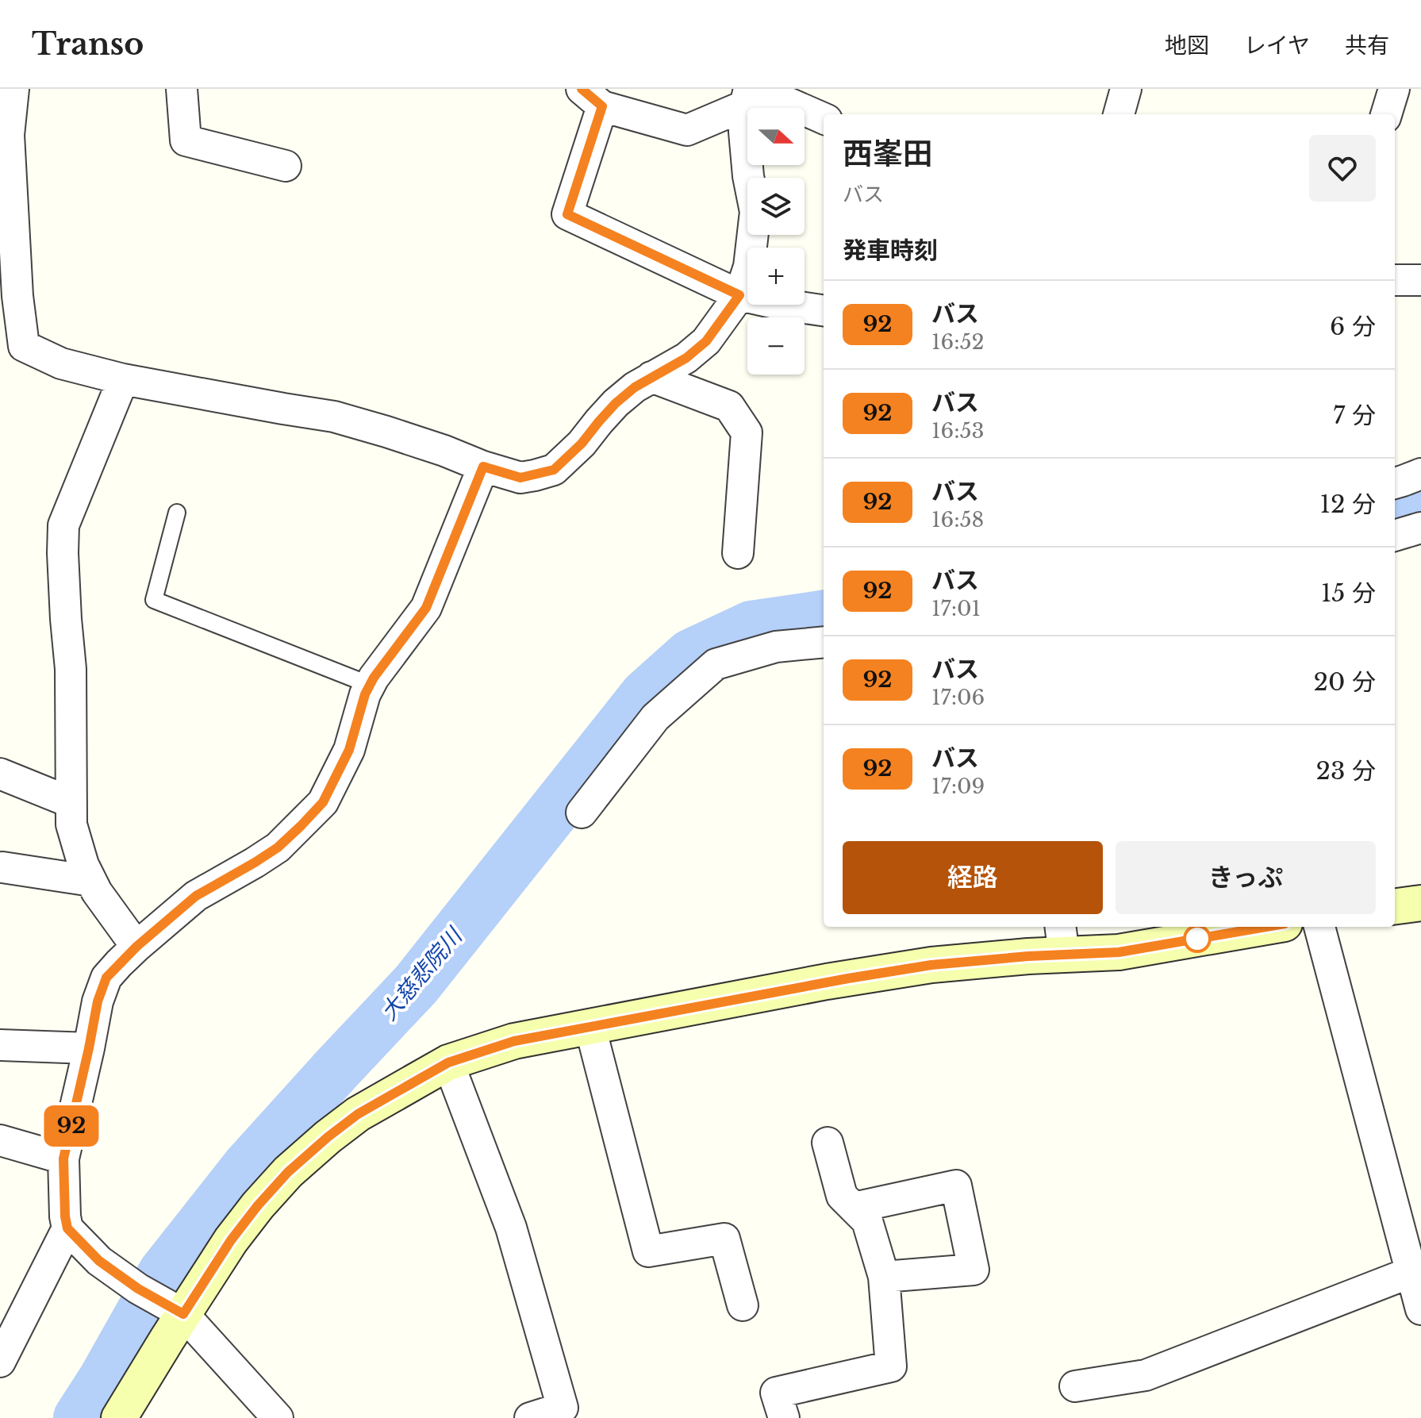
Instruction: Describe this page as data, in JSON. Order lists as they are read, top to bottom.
{
  "water": ["大慈悲院川"],
  "lines": ["bus line 92"],
  "north": "right",
  "page": {
    "header": "Transo",
    "nav": ["地図", "レイヤ", "共有"],
    "on_map": "92",
    "map_buttons": ["+", "−"],
    "heading": [
      ["西峯田", "バス"],
      "発車時刻"
    ],
    "list": [
      {
        "mark": "92",
        "name": "バス",
        "note": "16:52",
        "value": "6 分"
      },
      {
        "mark": "92",
        "name": "バス",
        "note": "16:53",
        "value": "7 分"
      },
      {
        "mark": "92",
        "name": "バス",
        "note": "16:58",
        "value": "12 分"
      },
      {
        "mark": "92",
        "name": "バス",
        "note": "17:01",
        "value": "15 分"
      },
      {
        "mark": "92",
        "name": "バス",
        "note": "17:06",
        "value": "20 分"
      },
      {
        "mark": "92",
        "name": "バス",
        "note": "17:09",
        "value": "23 分"
      }
    ],
    "buttons": ["経路", "きっぷ"]
  }
}
